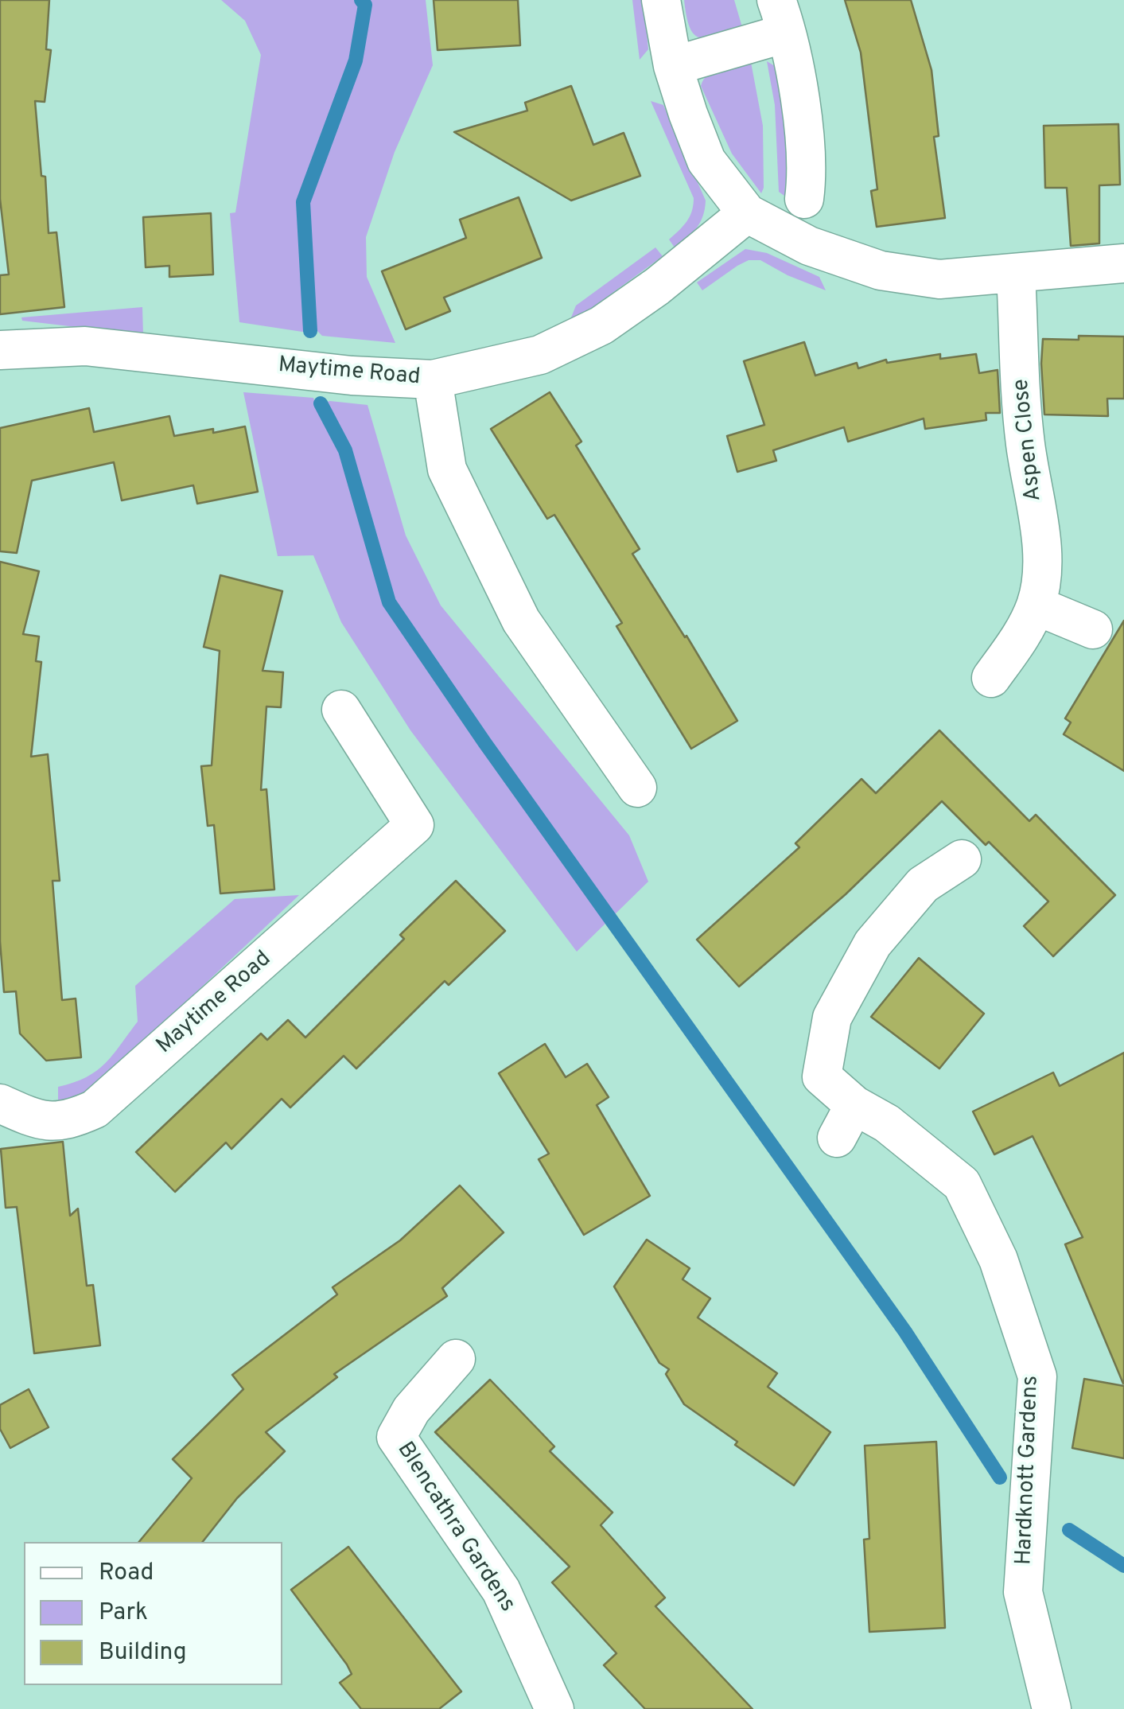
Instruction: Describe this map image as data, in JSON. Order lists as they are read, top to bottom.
{
  "streets": {
    "street": [
      "Maytime Road",
      "Aspen Close",
      "Hardknott Gardens",
      "Blencathra Gardens"
    ]
  },
  "legend": ["Road", "Park", "Building"]
}
